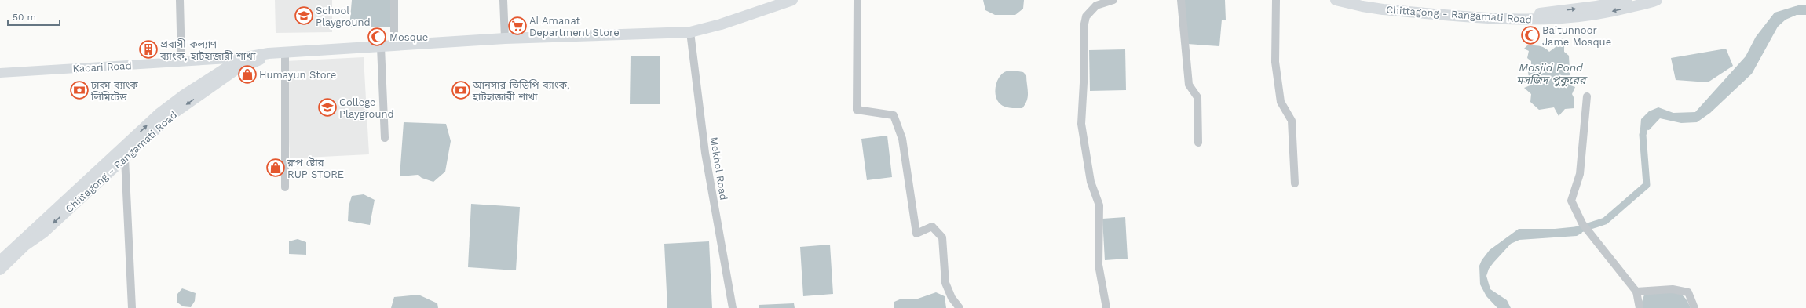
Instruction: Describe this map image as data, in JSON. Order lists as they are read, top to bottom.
{
  "streets": {
    "highway": ["Chittagong - Rangamati Road"],
    "main road": ["Kacari Road"],
    "street": ["Mekhol Road"]
  },
  "crossings": [
    ["Chittagong - Rangamati Road", "Kacari Road"],
    ["Chittagong - Rangamati Road", "Mekhol Road"]
  ],
  "water": ["Mosjid Pond মসজিদ পুকুরের"],
  "places": {
    "school or university": ["School Playground", "College Playground"],
    "supermarket": ["Al Amanat Department Store"],
    "mosque": ["Baitunnoor Jame Mosque", "Mosque"],
    "building": ["প্রবাসী কল্যাণ ব্যাংক, হাটহাজারী শাখা"],
    "shop": ["Humayun Store", "রূপ ষ্টোর RUP STORE"],
    "bank": ["ঢাকা ব্যাংক লিমিটেড", "আনসার ভিডিপি ব্যাংক, হাটহাজারী শাখা"]
  },
  "scale_bar": "50 m"
}
